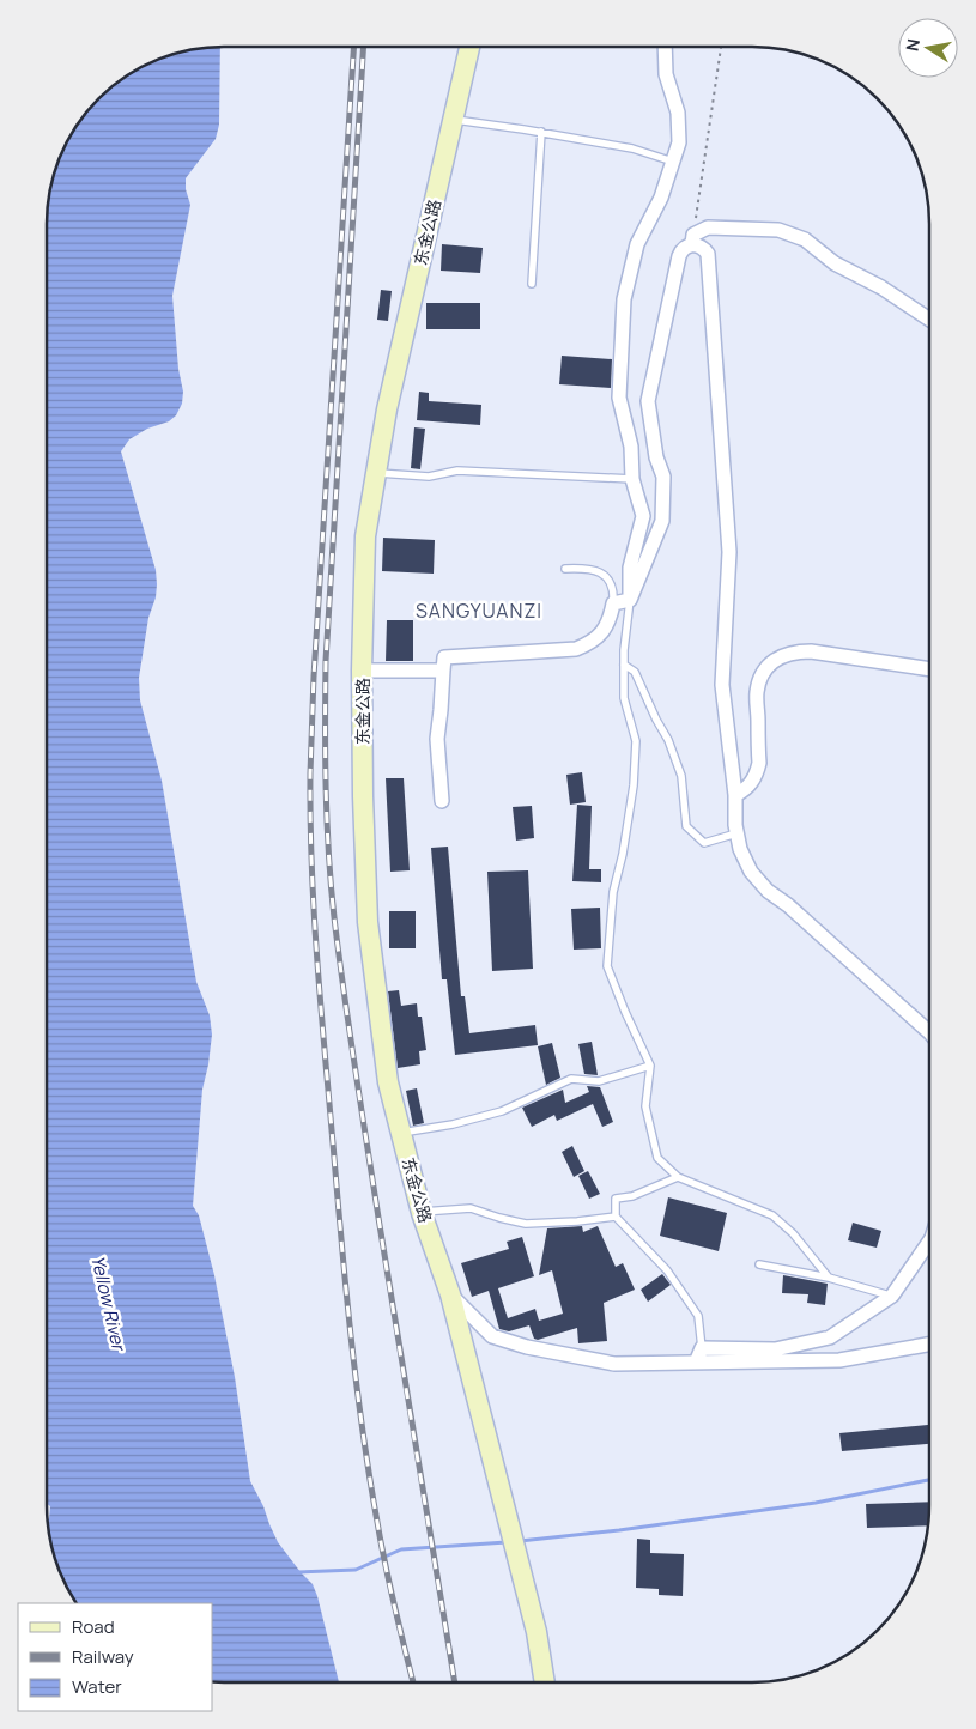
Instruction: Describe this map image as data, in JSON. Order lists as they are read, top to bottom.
{
  "streets": {
    "main road": ["东金公路"]
  },
  "districts": ["SANGYUANZI"],
  "water": ["Yellow River"],
  "legend": ["Road", "Railway", "Water"],
  "north": "left"
}
